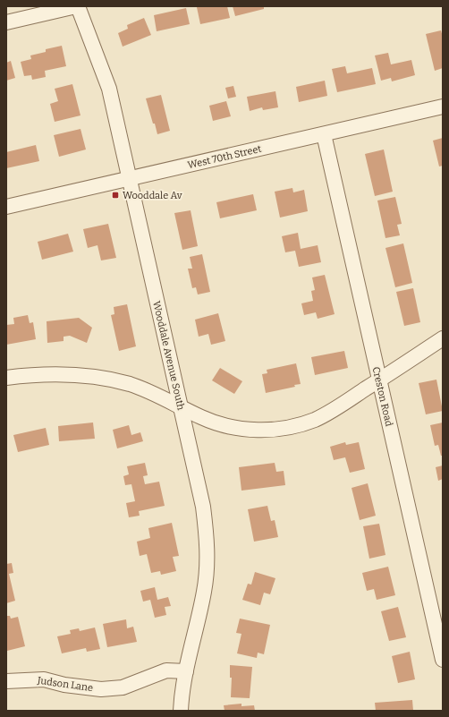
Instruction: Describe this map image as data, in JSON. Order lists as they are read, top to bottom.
{
  "streets": {
    "street": [
      "West 70th Street",
      "Wooddale Avenue South",
      "Creston Road",
      "Judson Lane"
    ]
  },
  "crossings": [
    ["West 70th Street", "Wooddale Avenue South"],
    ["West 70th Street", "Creston Road"],
    ["Wooddale Avenue South", "Judson Lane"]
  ],
  "places": {
    "transit": ["Wooddale Av"]
  }
}
